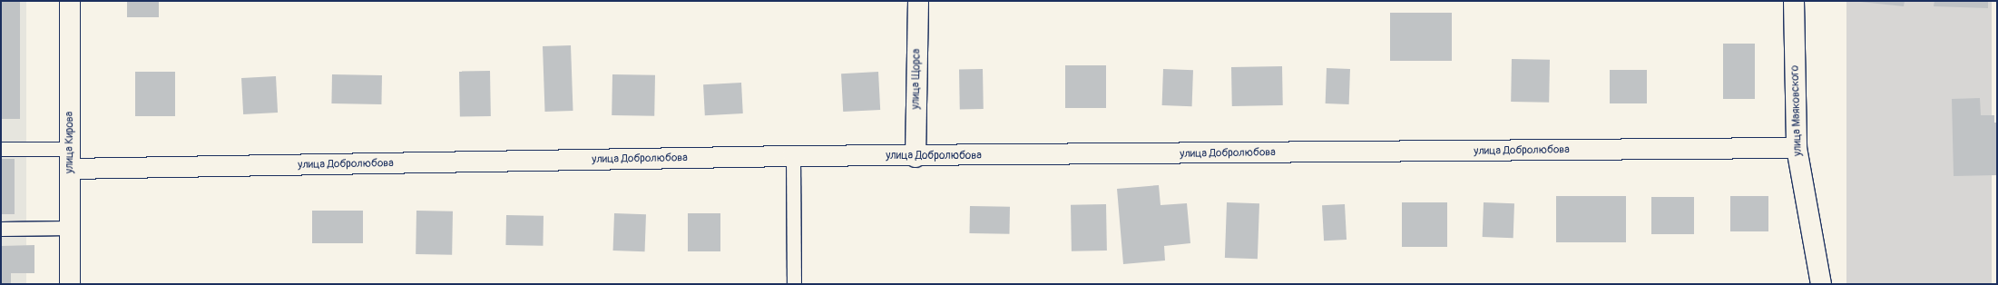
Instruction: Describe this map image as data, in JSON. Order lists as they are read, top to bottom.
{
  "streets": {
    "street": [
      "улица Щорса",
      "улица Маяковского",
      "улица Кирова",
      "улица Добролюбова"
    ]
  },
  "crossings": [
    ["улица Щорса", "улица Добролюбова"],
    ["улица Маяковского", "улица Добролюбова"],
    ["улица Кирова", "улица Добролюбова"]
  ]
}
